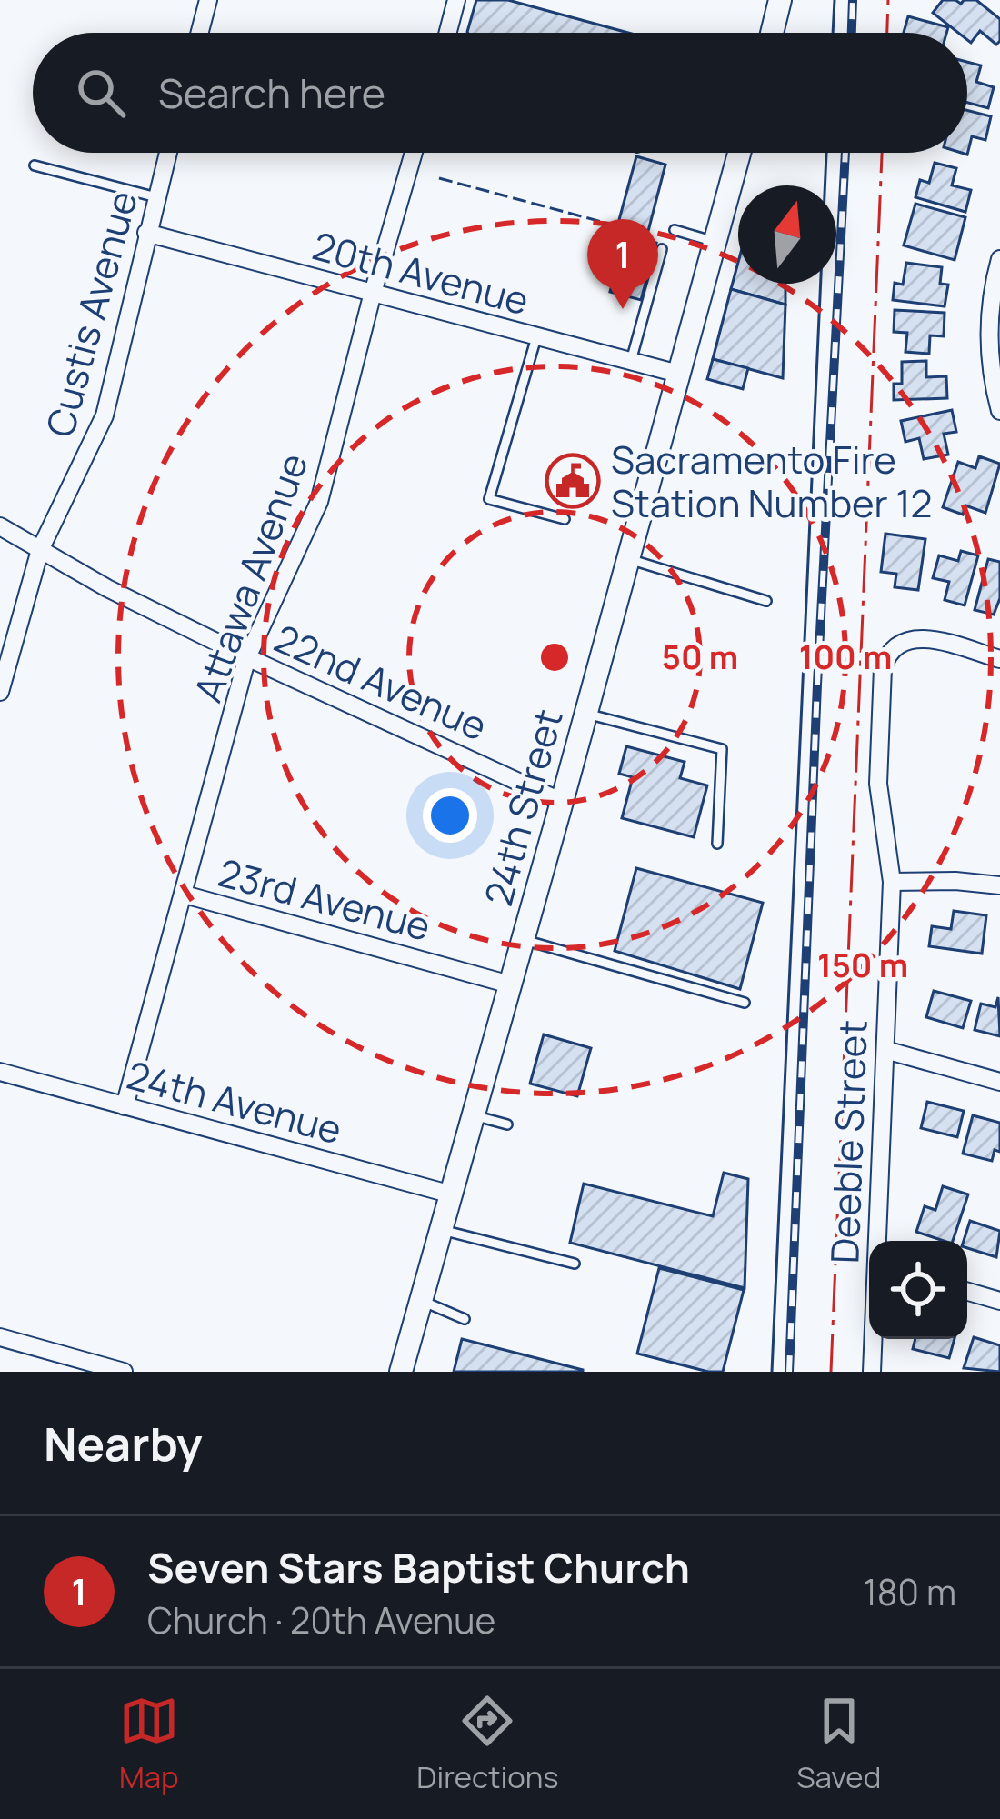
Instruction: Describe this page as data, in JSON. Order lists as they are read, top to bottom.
{
  "streets": {
    "street": [
      "20th Avenue",
      "Custis Avenue",
      "Attawa Avenue",
      "22nd Avenue",
      "24th Street",
      "23rd Avenue",
      "24th Avenue",
      "Deeble Street"
    ]
  },
  "crossings": [
    ["20th Avenue", "Custis Avenue"],
    ["20th Avenue", "Attawa Avenue"],
    ["20th Avenue", "24th Street"],
    ["Custis Avenue", "22nd Avenue"],
    ["Attawa Avenue", "22nd Avenue"],
    ["Attawa Avenue", "23rd Avenue"],
    ["Attawa Avenue", "24th Avenue"],
    ["22nd Avenue", "24th Street"],
    ["24th Street", "23rd Avenue"],
    ["24th Street", "24th Avenue"]
  ],
  "places": {
    "public building": ["Sacramento Fire Station Number 12"]
  },
  "north": "top",
  "page": {
    "search": "Search here",
    "pins": "1",
    "heading": "Nearby",
    "list": [
      {
        "mark": "1",
        "name": "Seven Stars Baptist Church",
        "note": "Church · 20th Avenue",
        "value": "180 m"
      }
    ],
    "nav": ["Map", "Directions", "Saved"]
  },
  "rings": ["50 m", "100 m", "150 m"]
}
